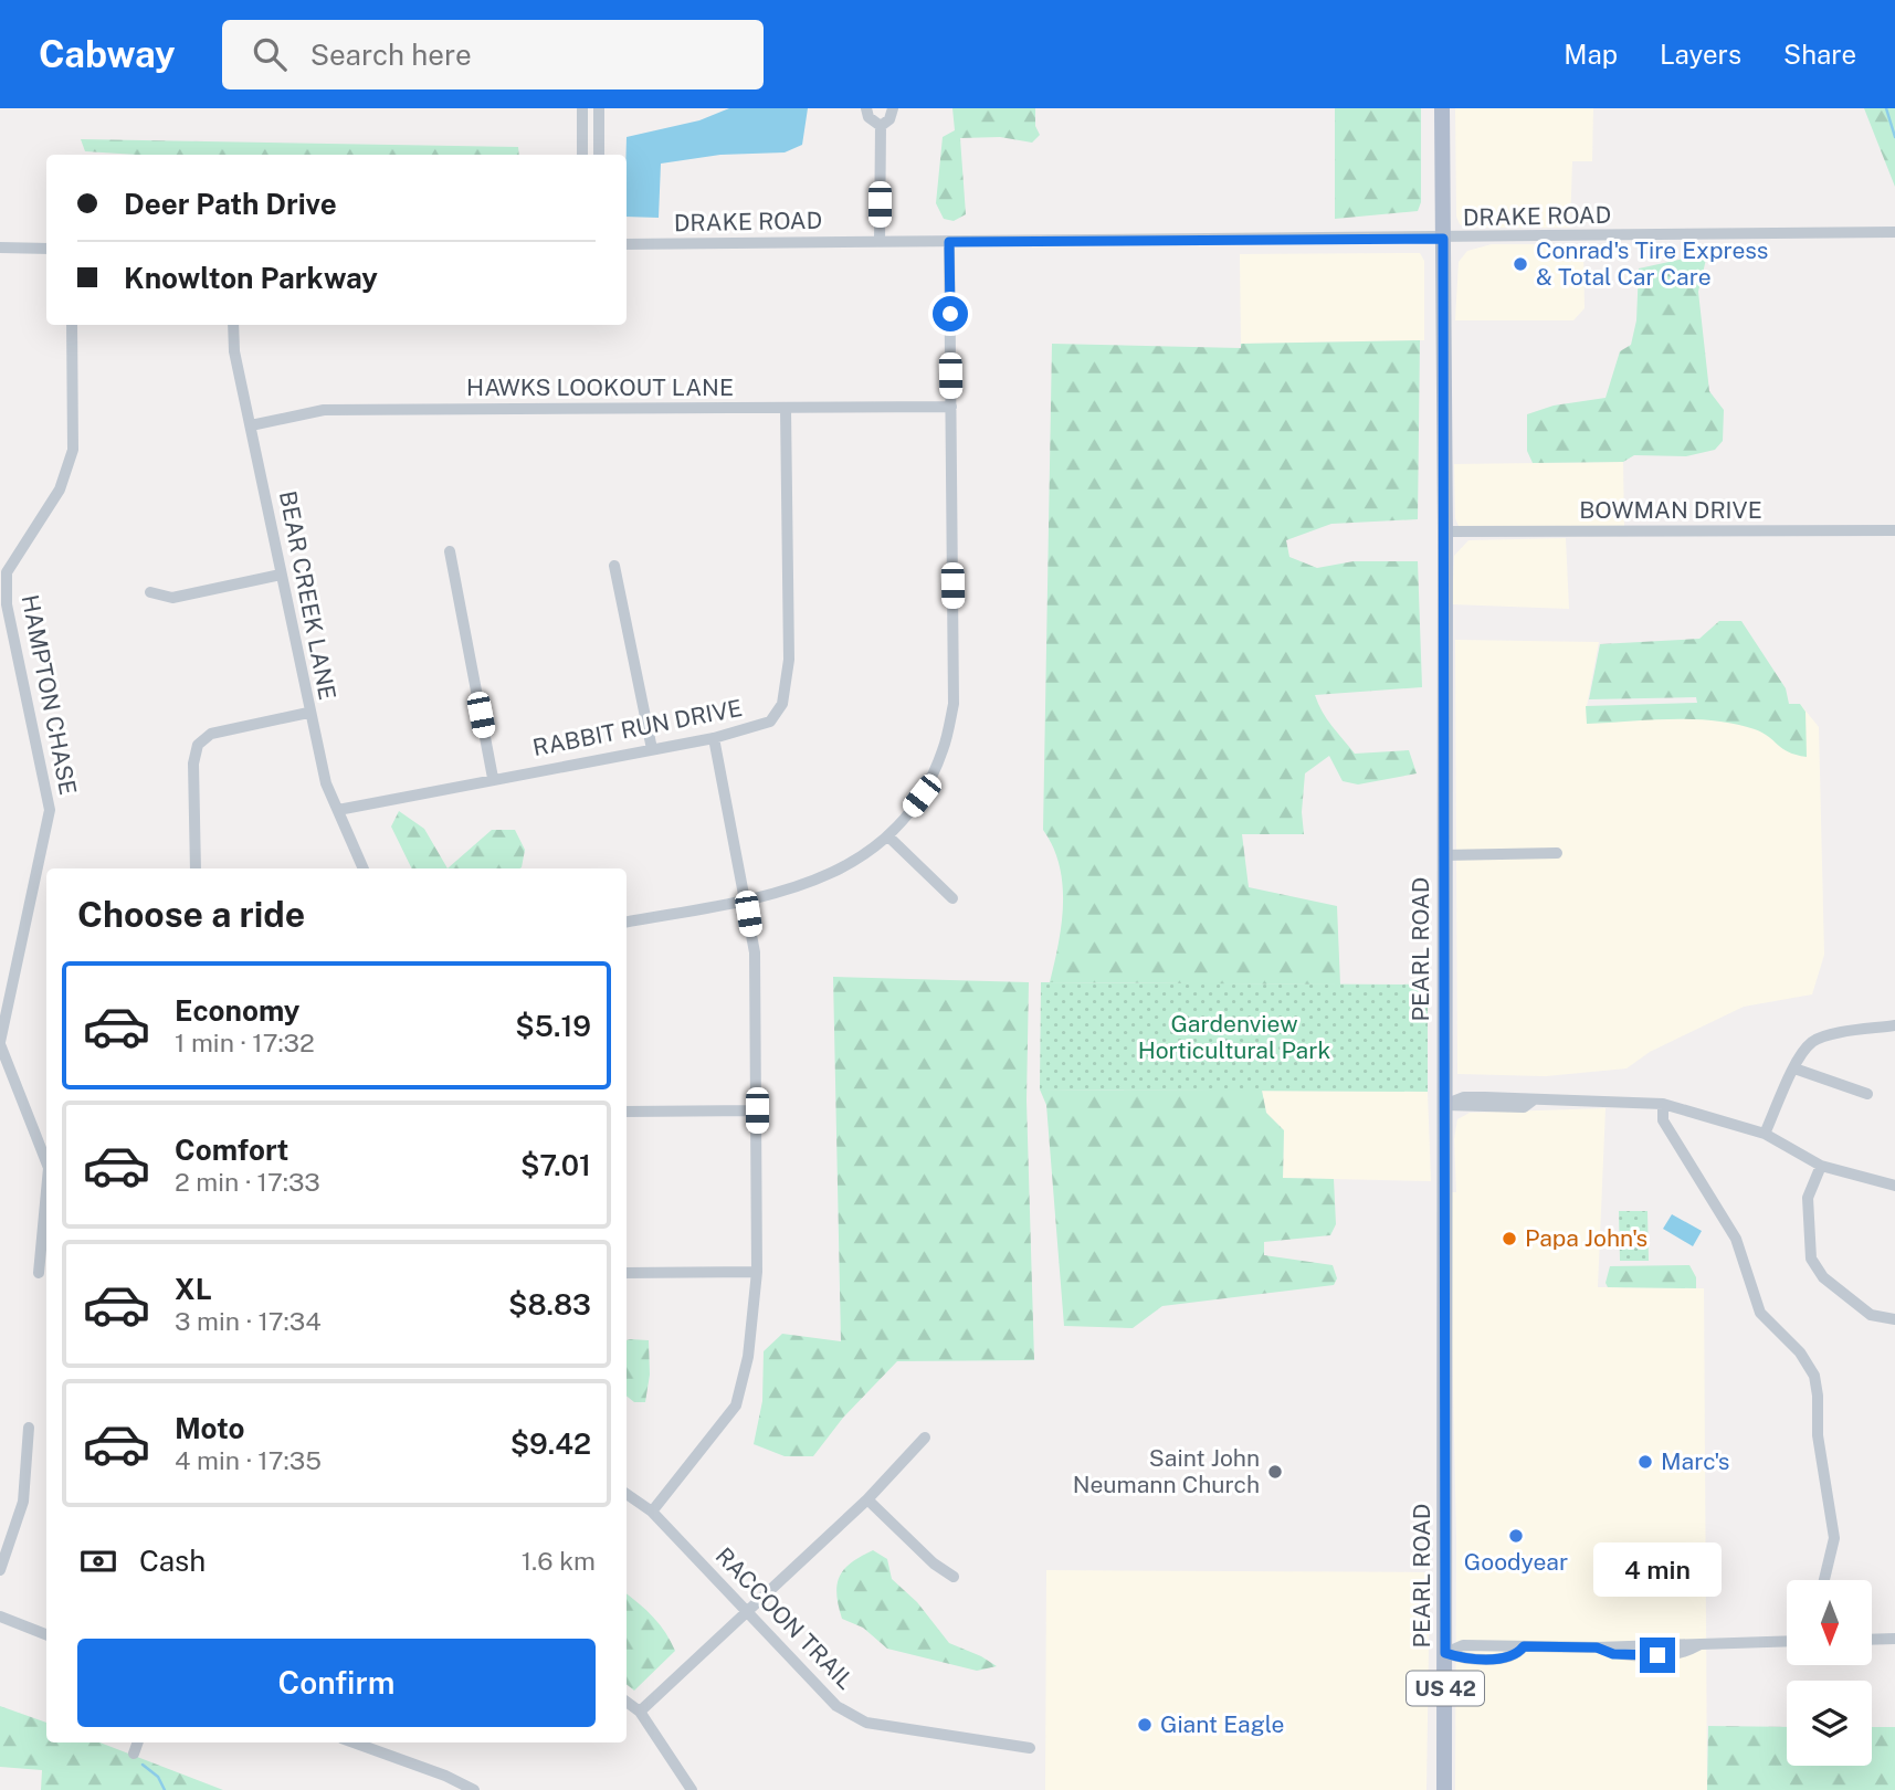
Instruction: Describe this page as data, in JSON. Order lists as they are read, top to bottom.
{
  "streets": {
    "main road": ["PEARL ROAD", "US 42"],
    "street": [
      "DRAKE ROAD",
      "HAWKS LOOKOUT LANE",
      "BOWMAN DRIVE",
      "BEAR CREEK LANE",
      "HAMPTON CHASE",
      "RABBIT RUN DRIVE",
      "RACCOON TRAIL"
    ]
  },
  "crossings": [
    ["DRAKE ROAD", "PEARL ROAD"],
    ["HAWKS LOOKOUT LANE", "BEAR CREEK LANE"],
    ["HAWKS LOOKOUT LANE", "RABBIT RUN DRIVE"],
    ["BOWMAN DRIVE", "PEARL ROAD"],
    ["BEAR CREEK LANE", "RABBIT RUN DRIVE"]
  ],
  "parks": ["Gardenview Horticultural Park"],
  "places": [
    "Conrad's Tire Express & Total Car Care",
    "Papa John's",
    "Marc's",
    "Saint John Neumann Church",
    "Goodyear",
    "Giant Eagle"
  ],
  "north": "bottom",
  "page": {
    "header": "Cabway",
    "search": "Search here",
    "nav": ["Map", "Layers", "Share"],
    "banner": ["Deer Path Drive", "Knowlton Parkway"],
    "heading": "Choose a ride",
    "list": [
      {
        "name": "Economy",
        "note": "1 min · 17:32",
        "value": "$5.19"
      },
      {
        "name": "Comfort",
        "note": "2 min · 17:33",
        "value": "$7.01"
      },
      {
        "name": "XL",
        "note": "3 min · 17:34",
        "value": "$8.83"
      },
      {
        "name": "Moto",
        "note": "4 min · 17:35",
        "value": "$9.42"
      }
    ],
    "pay": ["Cash", "1.6 km"],
    "bubble": "4 min",
    "buttons": "Confirm"
  }
}
